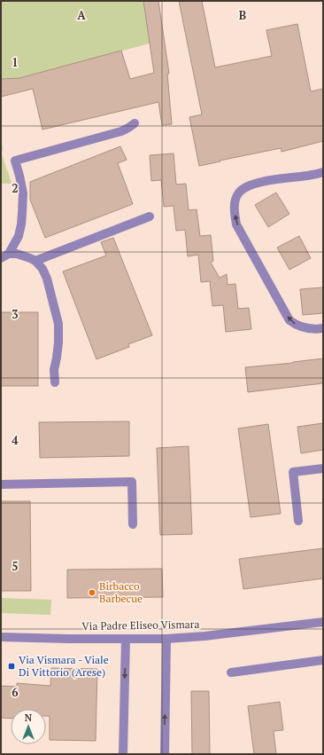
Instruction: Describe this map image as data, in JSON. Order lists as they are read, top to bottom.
{
  "streets": {
    "street": ["Via Padre Eliseo Vismara"]
  },
  "places": {
    "other": ["Birbacco Barbecue"],
    "transit": ["Via Vismara - Viale Di Vittorio (Arese)"]
  },
  "north": "top",
  "grid": {
    "columns": ["A", "B"],
    "rows": [
      "1",
      "2",
      "3",
      "4",
      "5",
      "6"
    ]
  }
}
